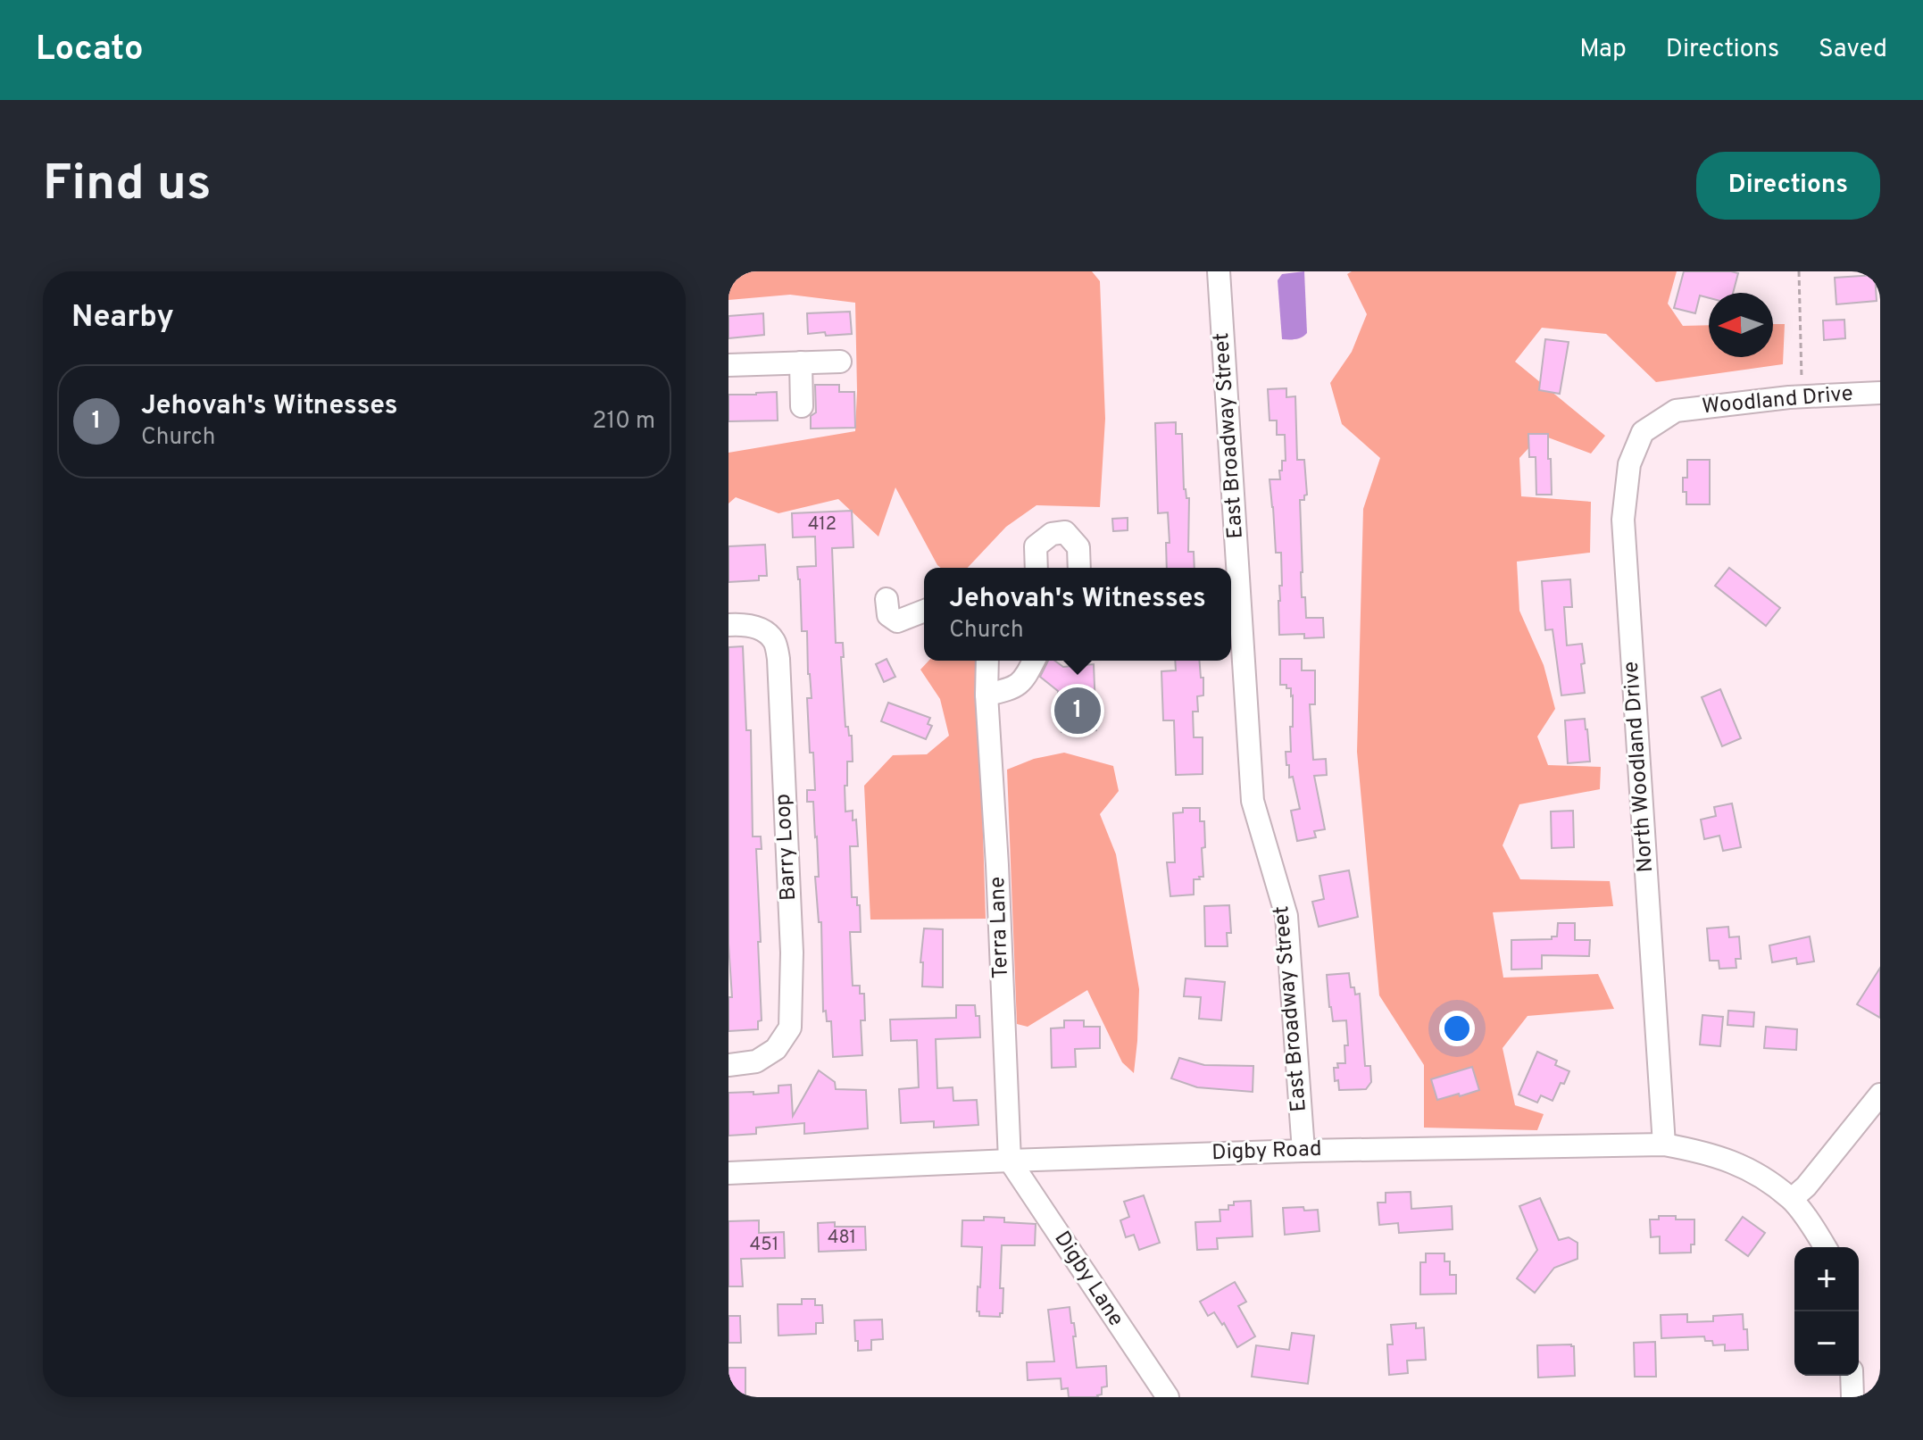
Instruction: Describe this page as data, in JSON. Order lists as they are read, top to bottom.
{
  "streets": {
    "street": [
      "Woodland Drive",
      "East Broadway Street",
      "North Woodland Drive",
      "Barry Loop",
      "Terra Lane",
      "Digby Road",
      "Digby Lane"
    ]
  },
  "crossings": [
    ["Woodland Drive", "North Woodland Drive"],
    ["East Broadway Street", "Digby Road"],
    ["North Woodland Drive", "Digby Road"],
    ["Terra Lane", "Digby Road"],
    ["Terra Lane", "Digby Lane"],
    ["Digby Road", "Digby Lane"]
  ],
  "house_numbers": ["412", "481", "451"],
  "north": "left",
  "page": {
    "header": "Locato",
    "nav": ["Map", "Directions", "Saved"],
    "buttons": "Directions",
    "title": "Find us",
    "heading": "Nearby",
    "list": [
      {
        "mark": "1",
        "name": "Jehovah's Witnesses",
        "note": "Church",
        "value": "210 m"
      }
    ],
    "popup": ["Jehovah's Witnesses", "Church"],
    "pins": "1",
    "map_buttons": ["+", "−"]
  }
}
